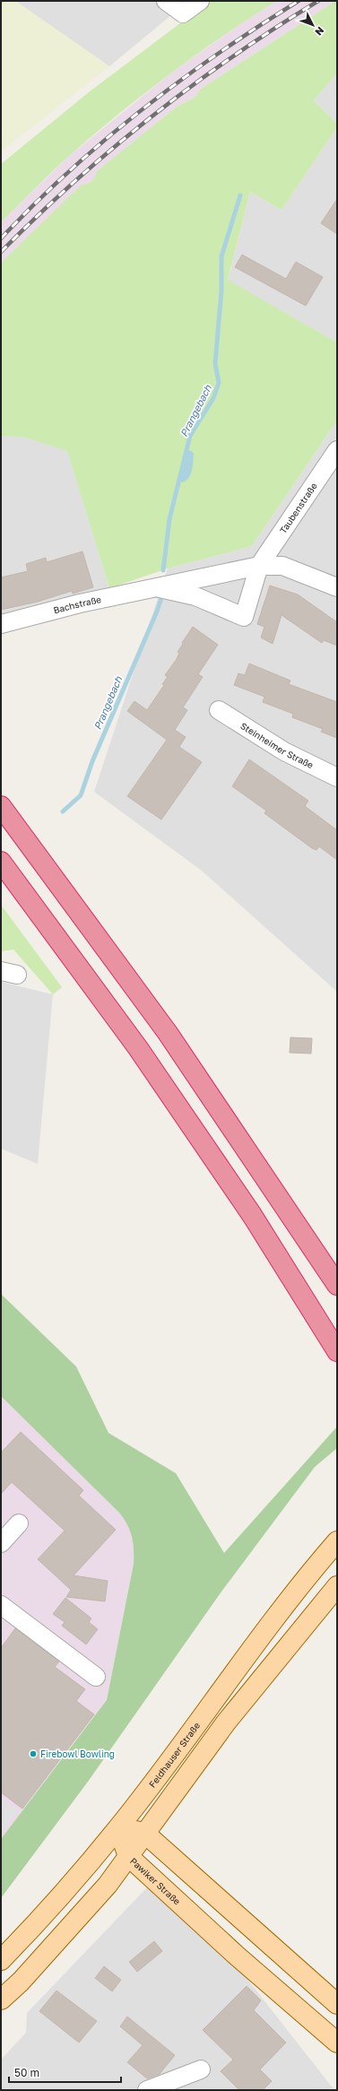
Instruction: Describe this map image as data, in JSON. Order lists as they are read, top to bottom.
{
  "streets": {
    "main road": ["Feldhauser Straße", "Pawiker Straße"],
    "street": ["Taubenstraße", "Bachstraße", "Steinheimer Straße"]
  },
  "crossings": [
    ["Taubenstraße", "Bachstraße"],
    ["Feldhauser Straße", "Pawiker Straße"]
  ],
  "water": ["Prangebach"],
  "places": ["Firebowl Bowling"],
  "scale_bar": "50 m",
  "north": "bottom right"
}
